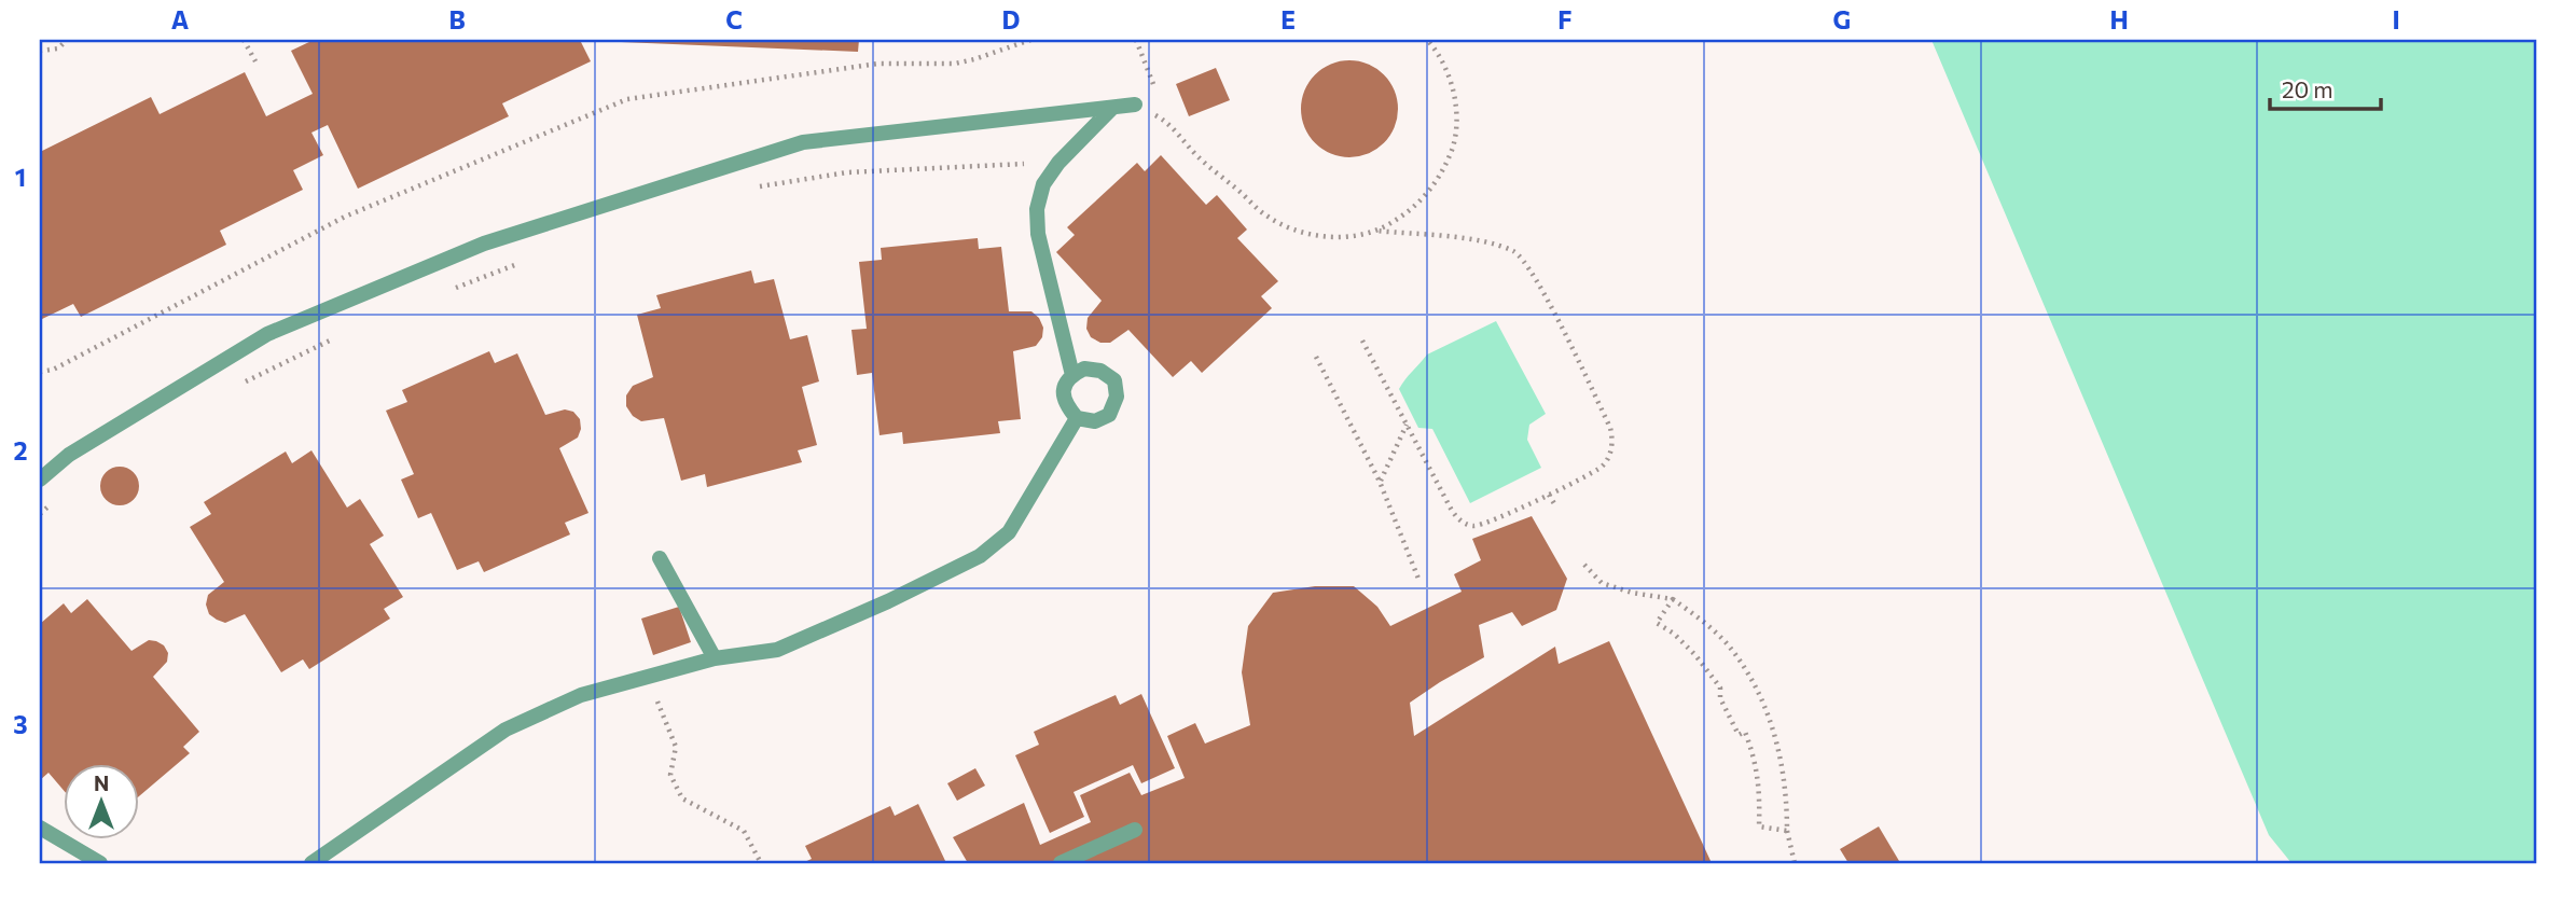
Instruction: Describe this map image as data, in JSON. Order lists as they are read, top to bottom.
{
  "scale_bar": "20 m",
  "north": "top",
  "grid": {
    "columns": [
      "A",
      "B",
      "C",
      "D",
      "E",
      "F",
      "G",
      "H",
      "I"
    ],
    "rows": ["1", "2", "3"]
  }
}
